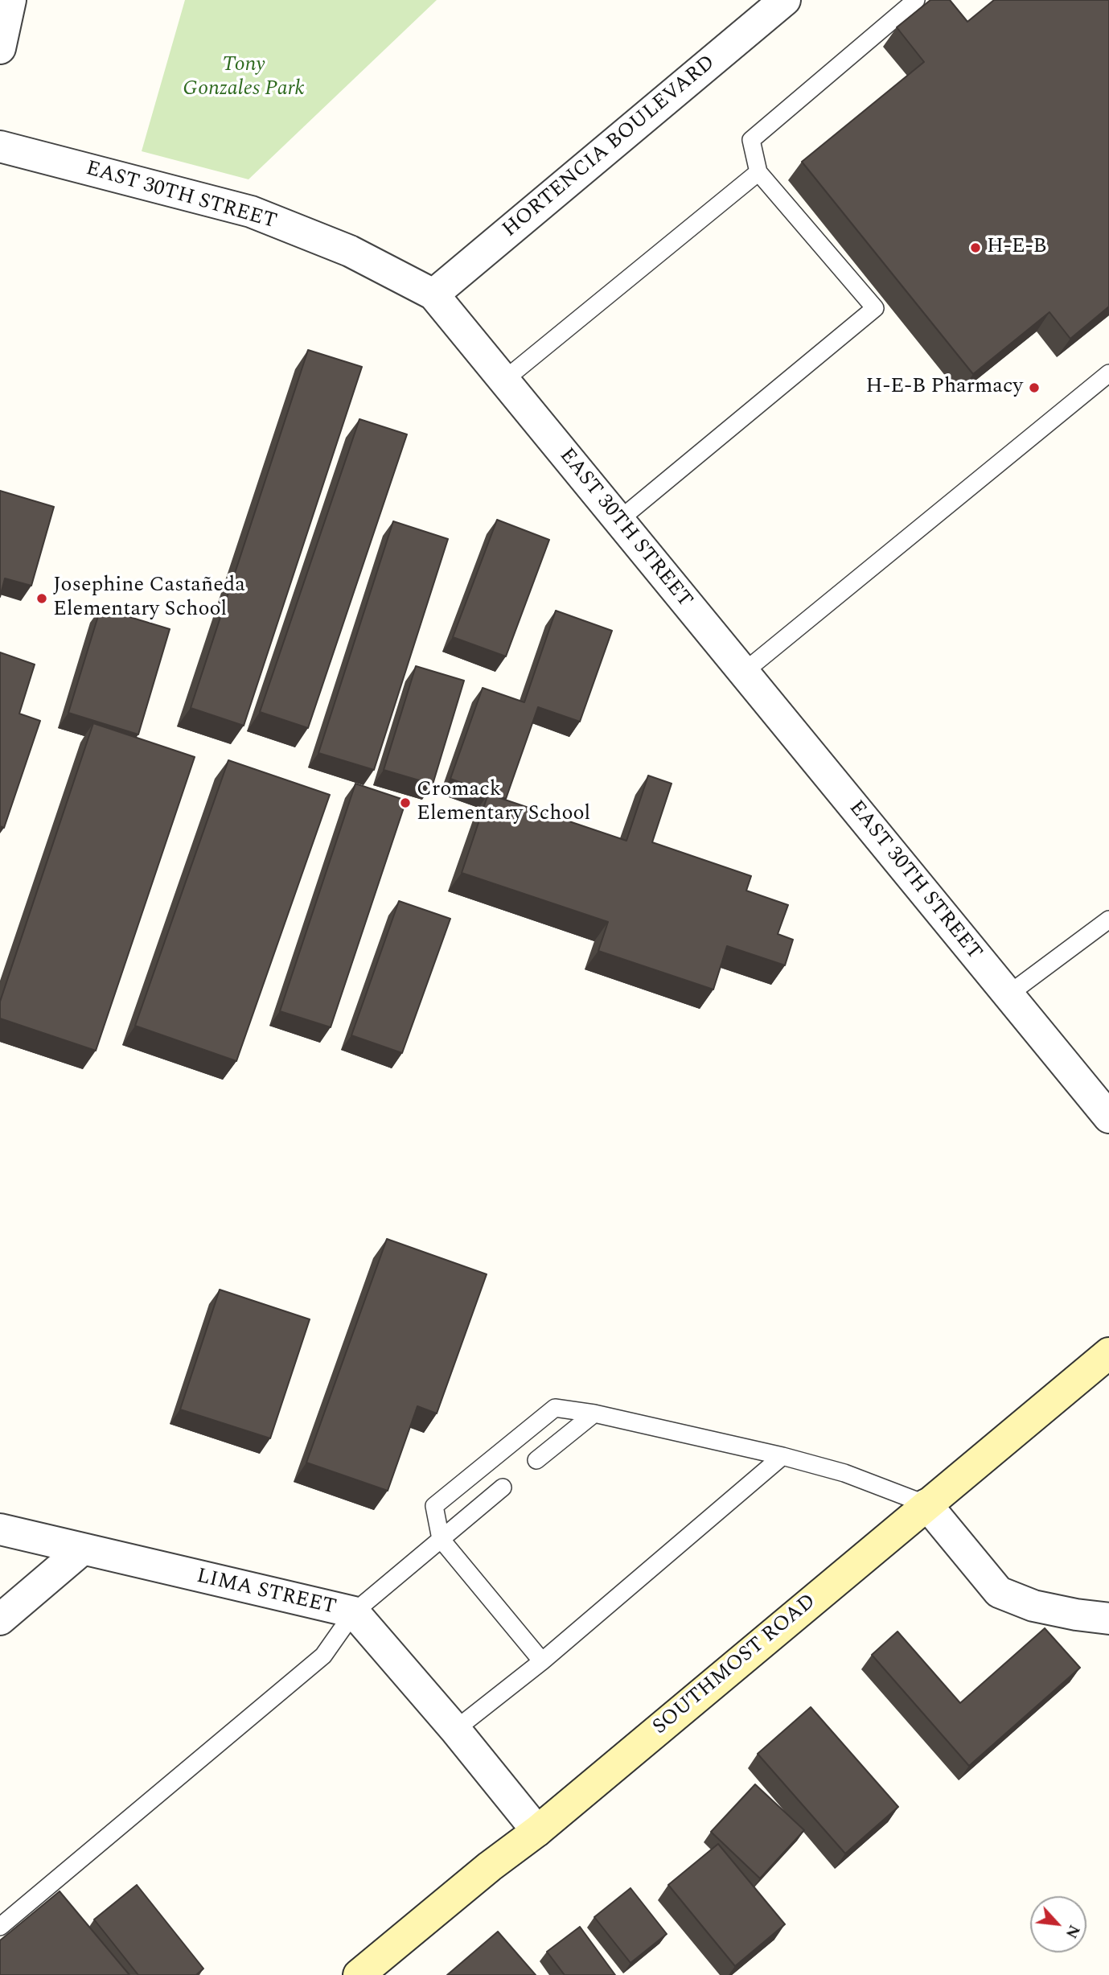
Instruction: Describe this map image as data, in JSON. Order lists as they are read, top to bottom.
{
  "streets": {
    "main road": ["SOUTHMOST ROAD"],
    "street": ["HORTENCIA BOULEVARD", "EAST 30TH STREET", "LIMA STREET"]
  },
  "crossings": [
    ["HORTENCIA BOULEVARD", "EAST 30TH STREET"],
    ["LIMA STREET", "SOUTHMOST ROAD"]
  ],
  "parks": ["Tony Gonzales Park"],
  "places": [
    "H-E-B",
    "H-E-B Pharmacy",
    "Josephine Castañeda Elementary School",
    "Cromack Elementary School"
  ],
  "north": "bottom right"
}
